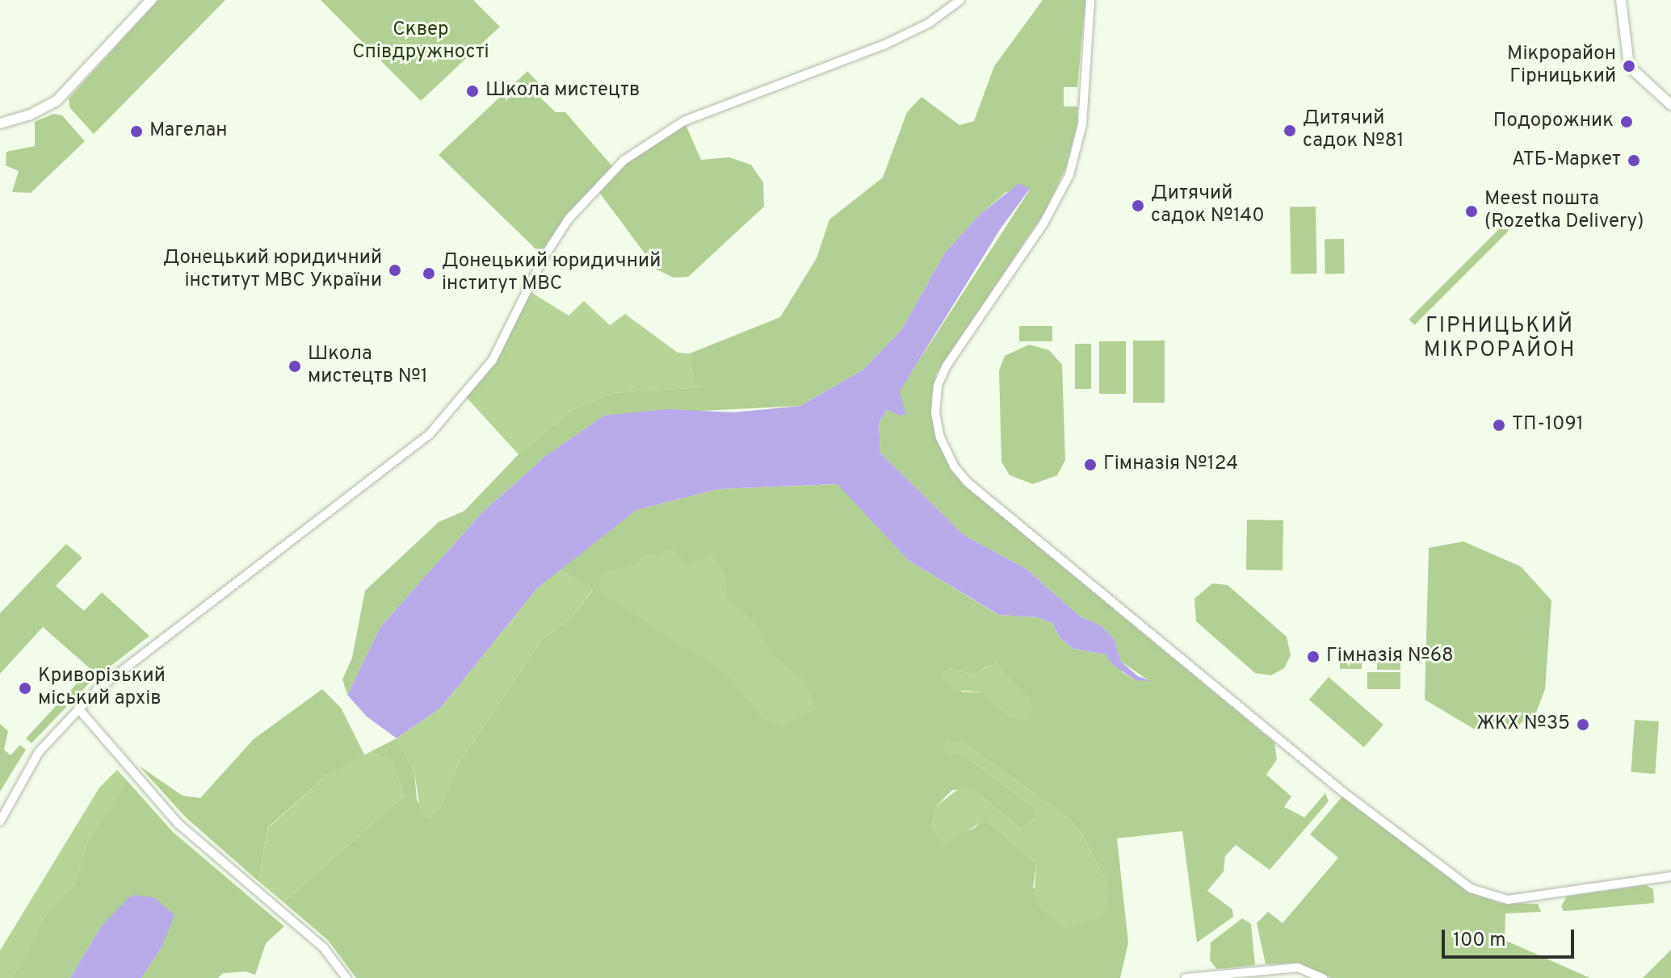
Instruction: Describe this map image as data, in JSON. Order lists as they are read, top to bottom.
{
  "districts": ["ГІРНИЦЬКИЙ МІКРОРАЙОН"],
  "parks": ["Сквер Співдружності"],
  "places": [
    "Мiкрорайон Гiрницький",
    "Школа мистецтв",
    "Подорожник",
    "Дитячий садок №81",
    "Магелан",
    "АТБ-Маркет",
    "Дитячий садок №140",
    "Meest пошта (Rozetka Delivery)",
    "Донецький юридичний інститут МВС України",
    "Донецький юридичний інститут МВС",
    "Школа мистецтв №1",
    "ТП-1091",
    "Гімназія №124",
    "Гімназія №68",
    "Криворізький міський архів",
    "ЖКХ №35"
  ],
  "scale_bar": "100 m"
}
